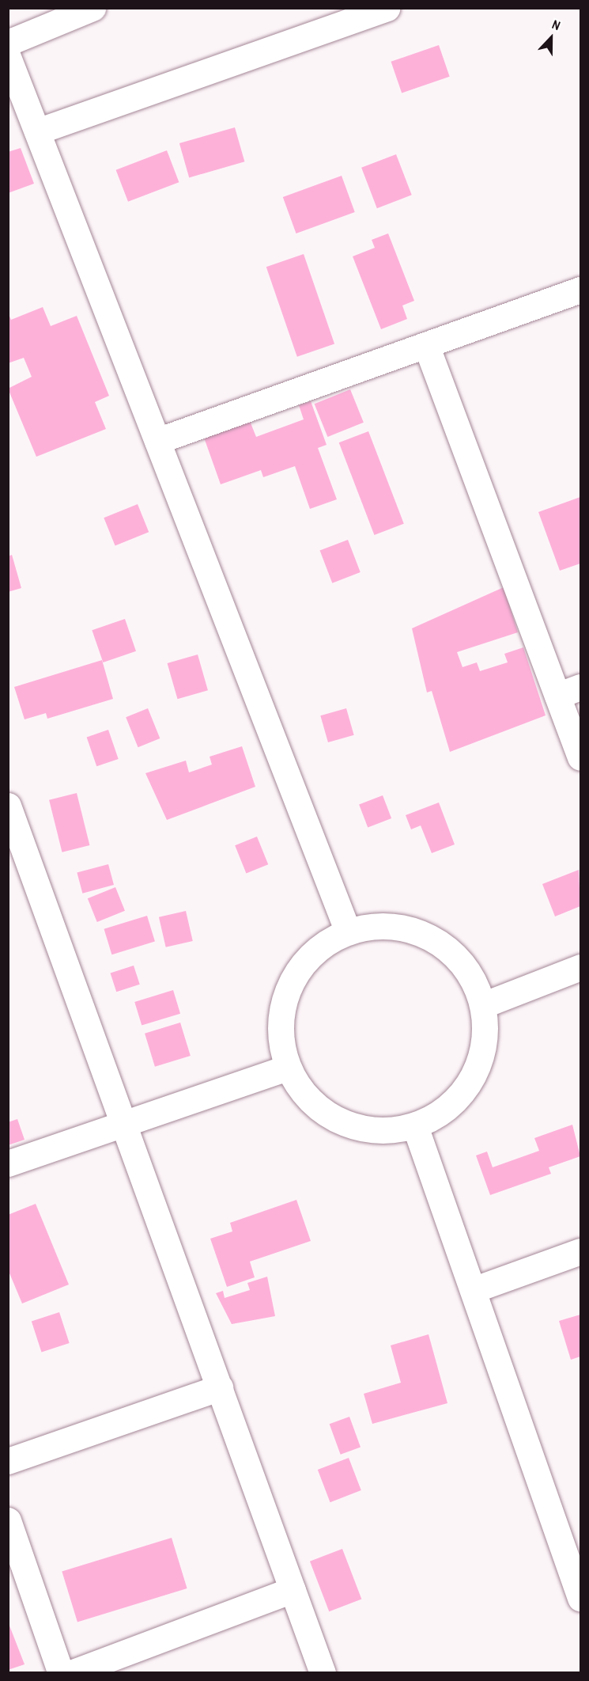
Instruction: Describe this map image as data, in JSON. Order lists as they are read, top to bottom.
{
  "north": "top"
}
